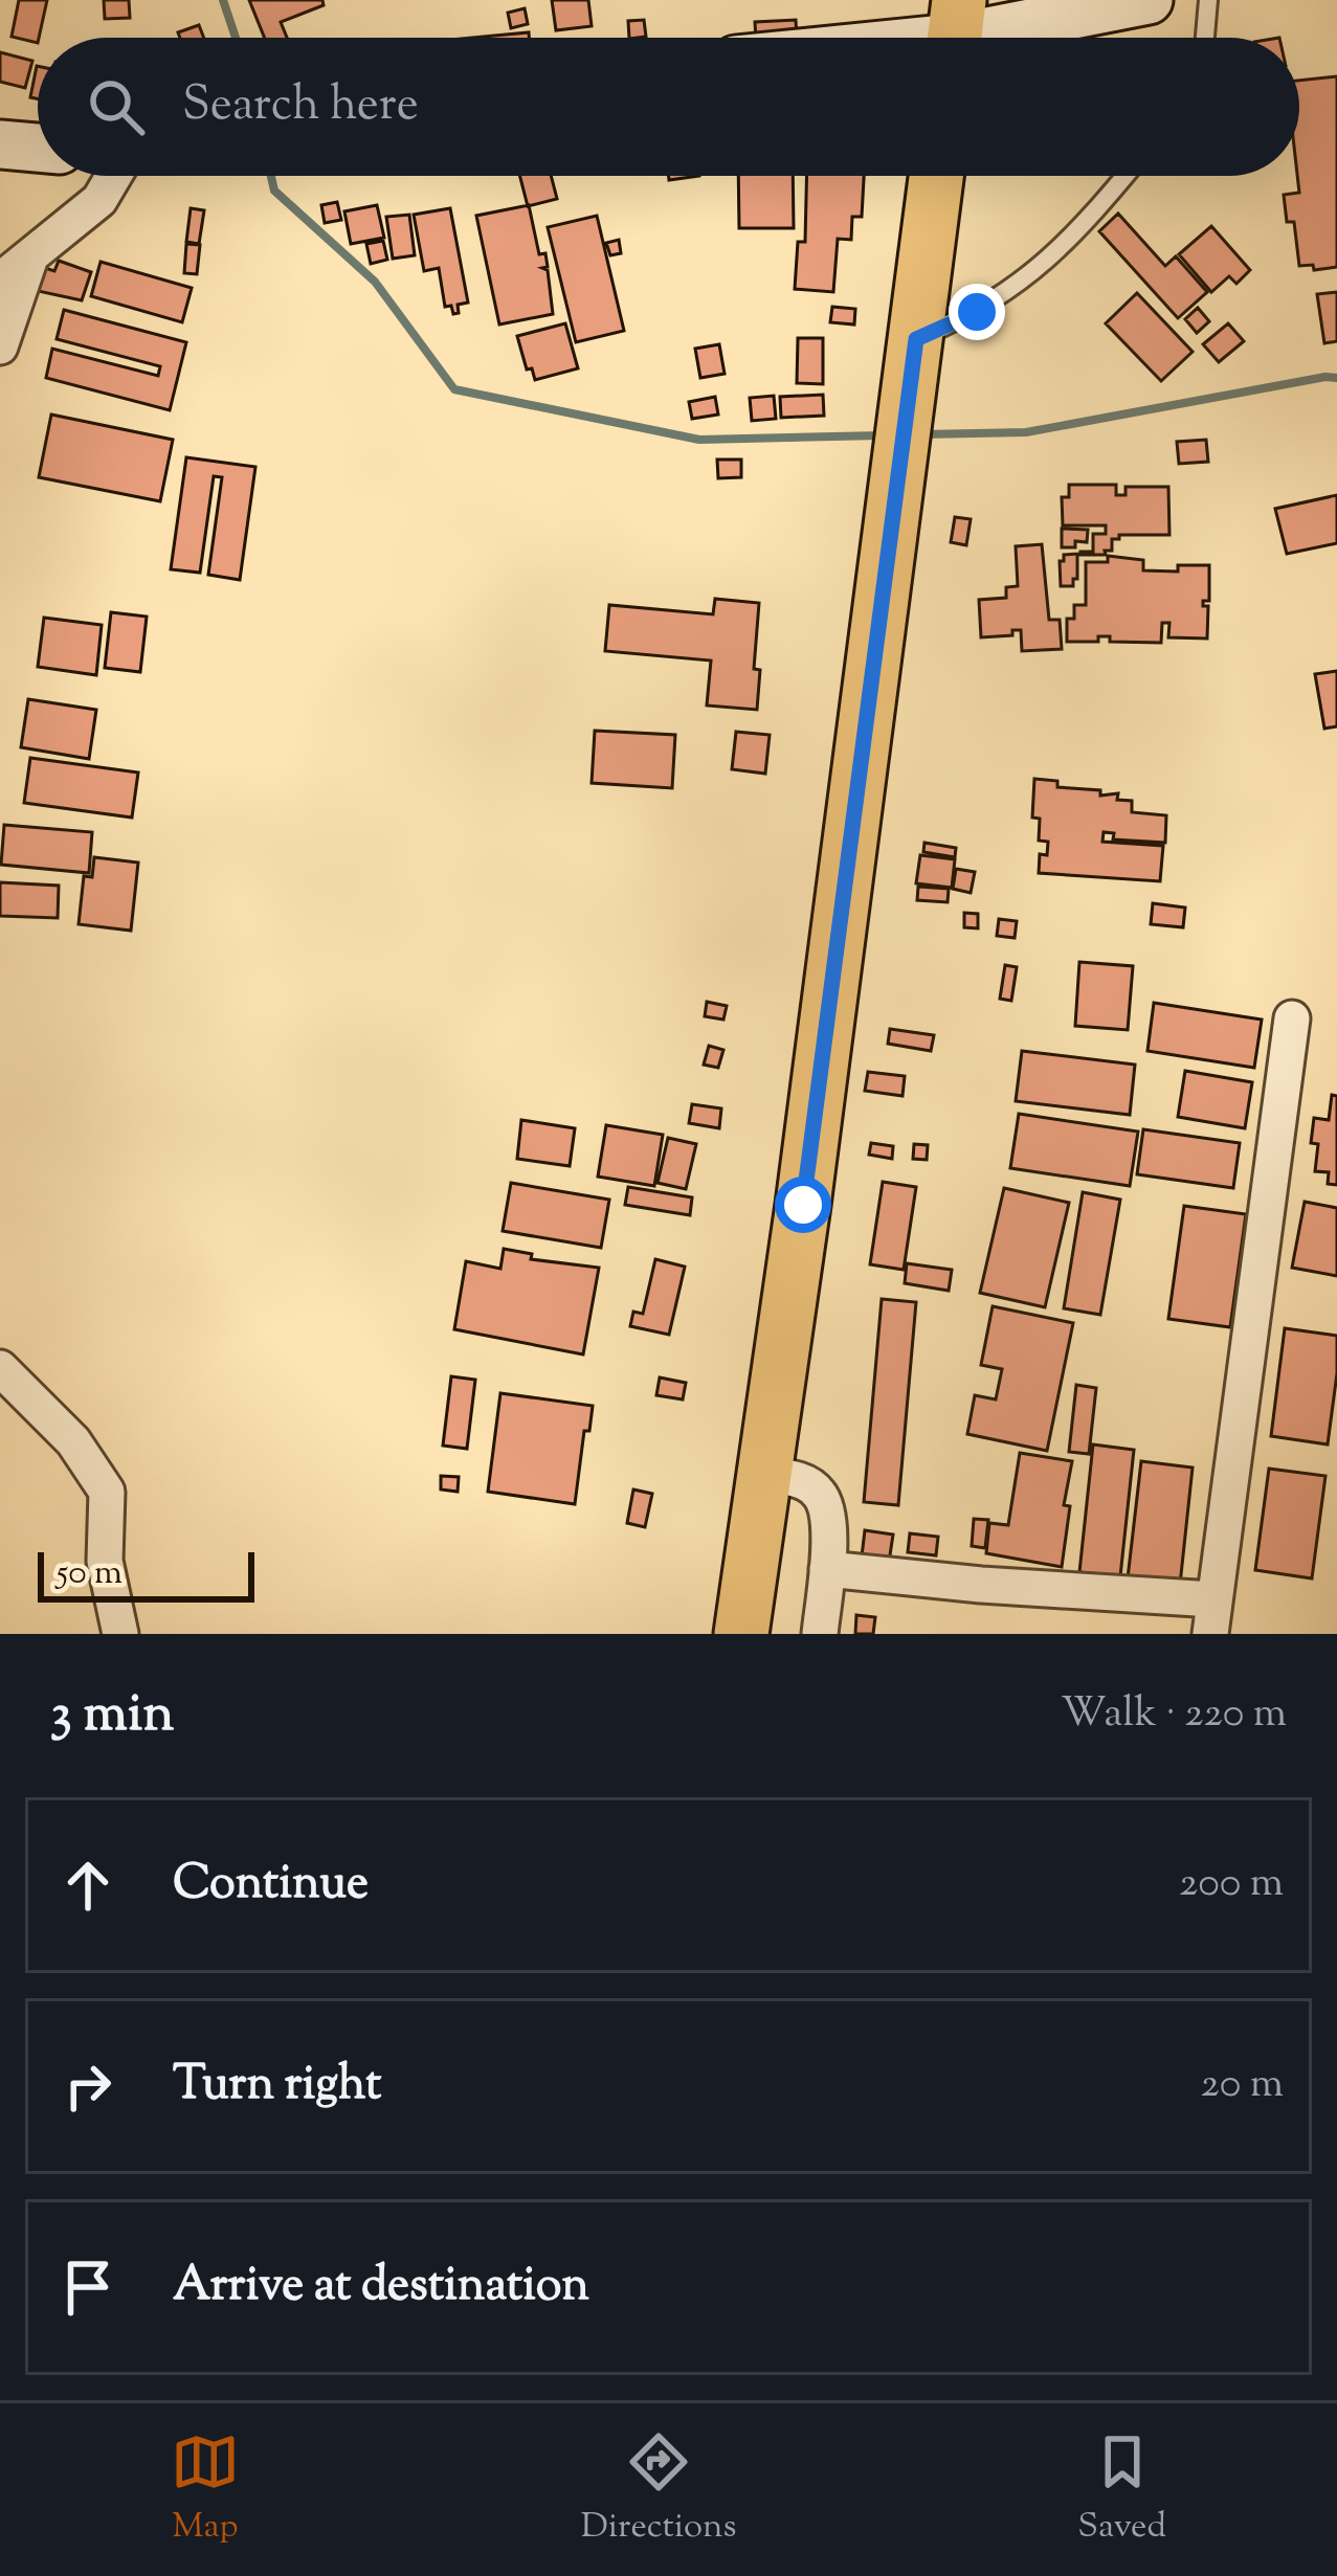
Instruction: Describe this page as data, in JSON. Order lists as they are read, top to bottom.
{
  "scale_bar": "50 m",
  "page": {
    "search": "Search here",
    "scale": "50 m",
    "heading": ["3 min", "Walk · 220 m"],
    "list": [
      ["Continue", "200 m"],
      ["Turn right", "20 m"],
      "Arrive at destination"
    ],
    "nav": ["Map", "Directions", "Saved"]
  }
}
